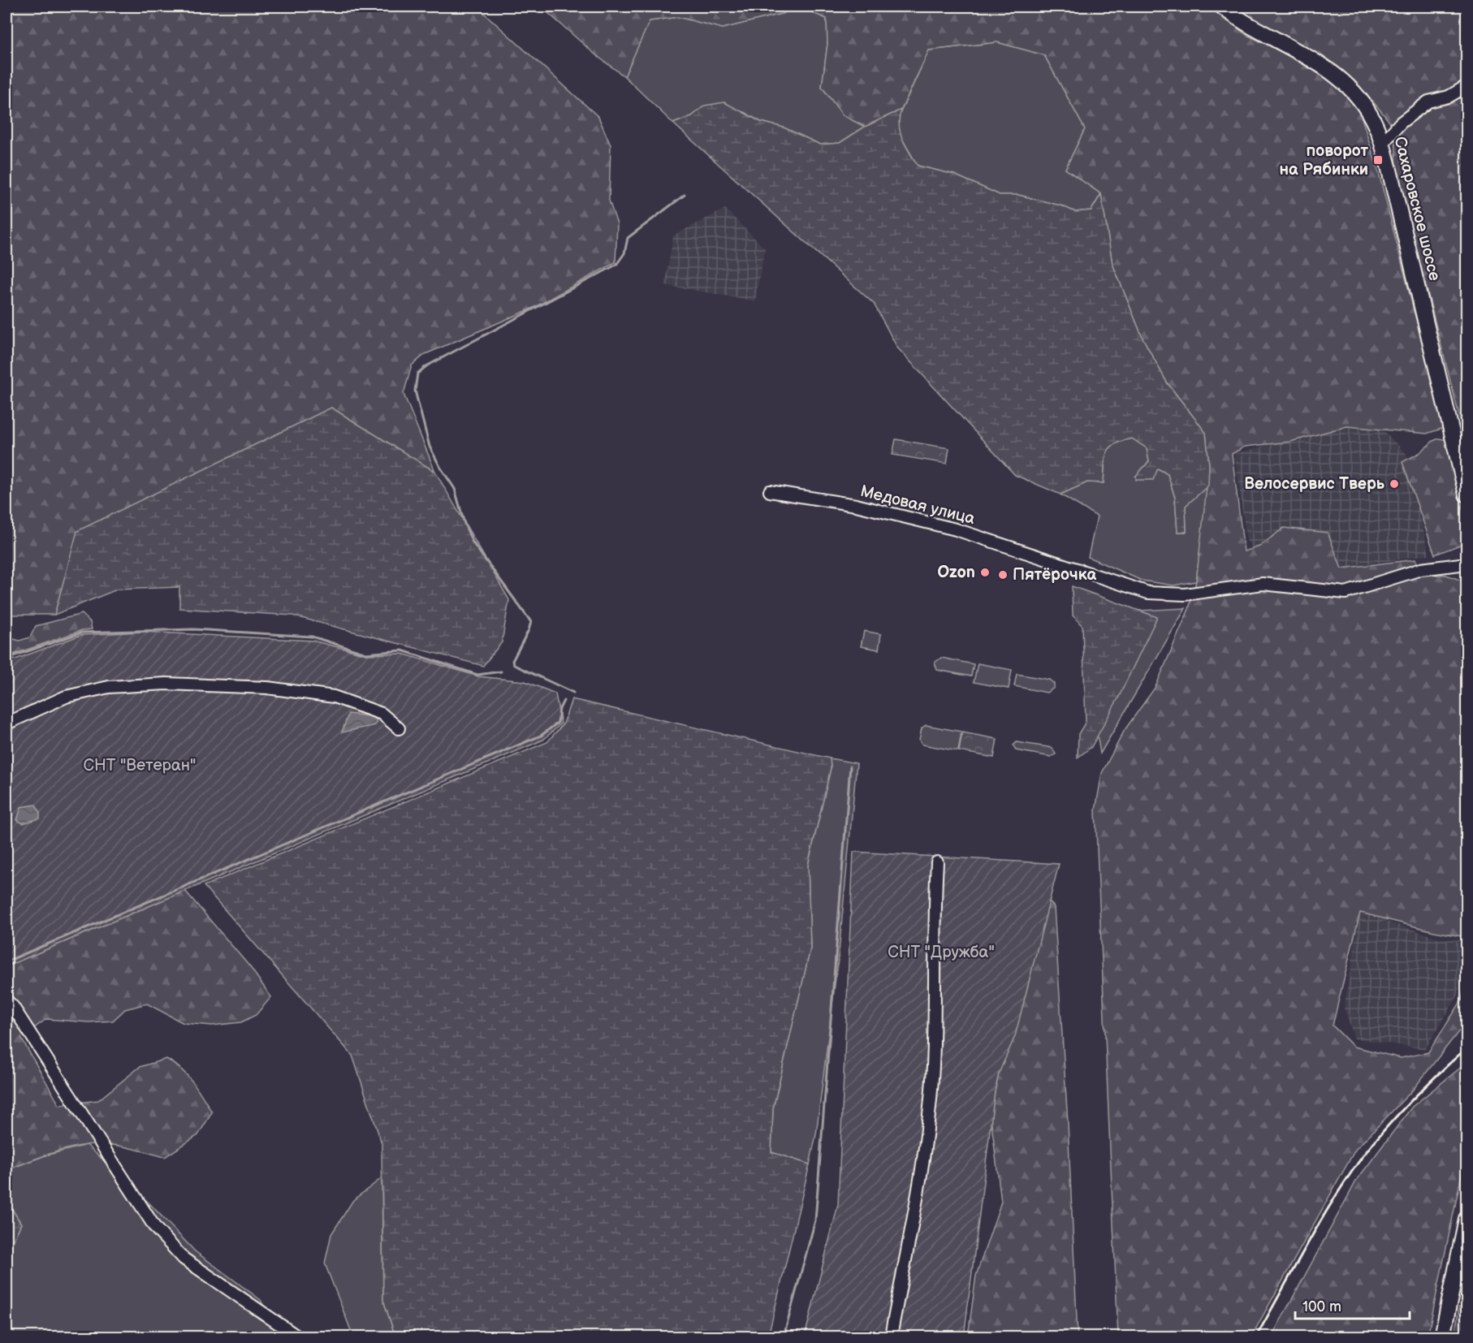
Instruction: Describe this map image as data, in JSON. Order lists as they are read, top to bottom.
{
  "streets": {
    "main road": ["Сахаровское шоссе"],
    "street": ["Медовая улица"]
  },
  "parks": ["СНТ \"Ветеран\"", "СНТ \"Дружба\""],
  "places": {
    "transit": ["поворот на Рябинки"],
    "other": ["Велосервис Тверь", "Ozon", "Пятёрочка"]
  },
  "scale_bar": "100 m"
}
